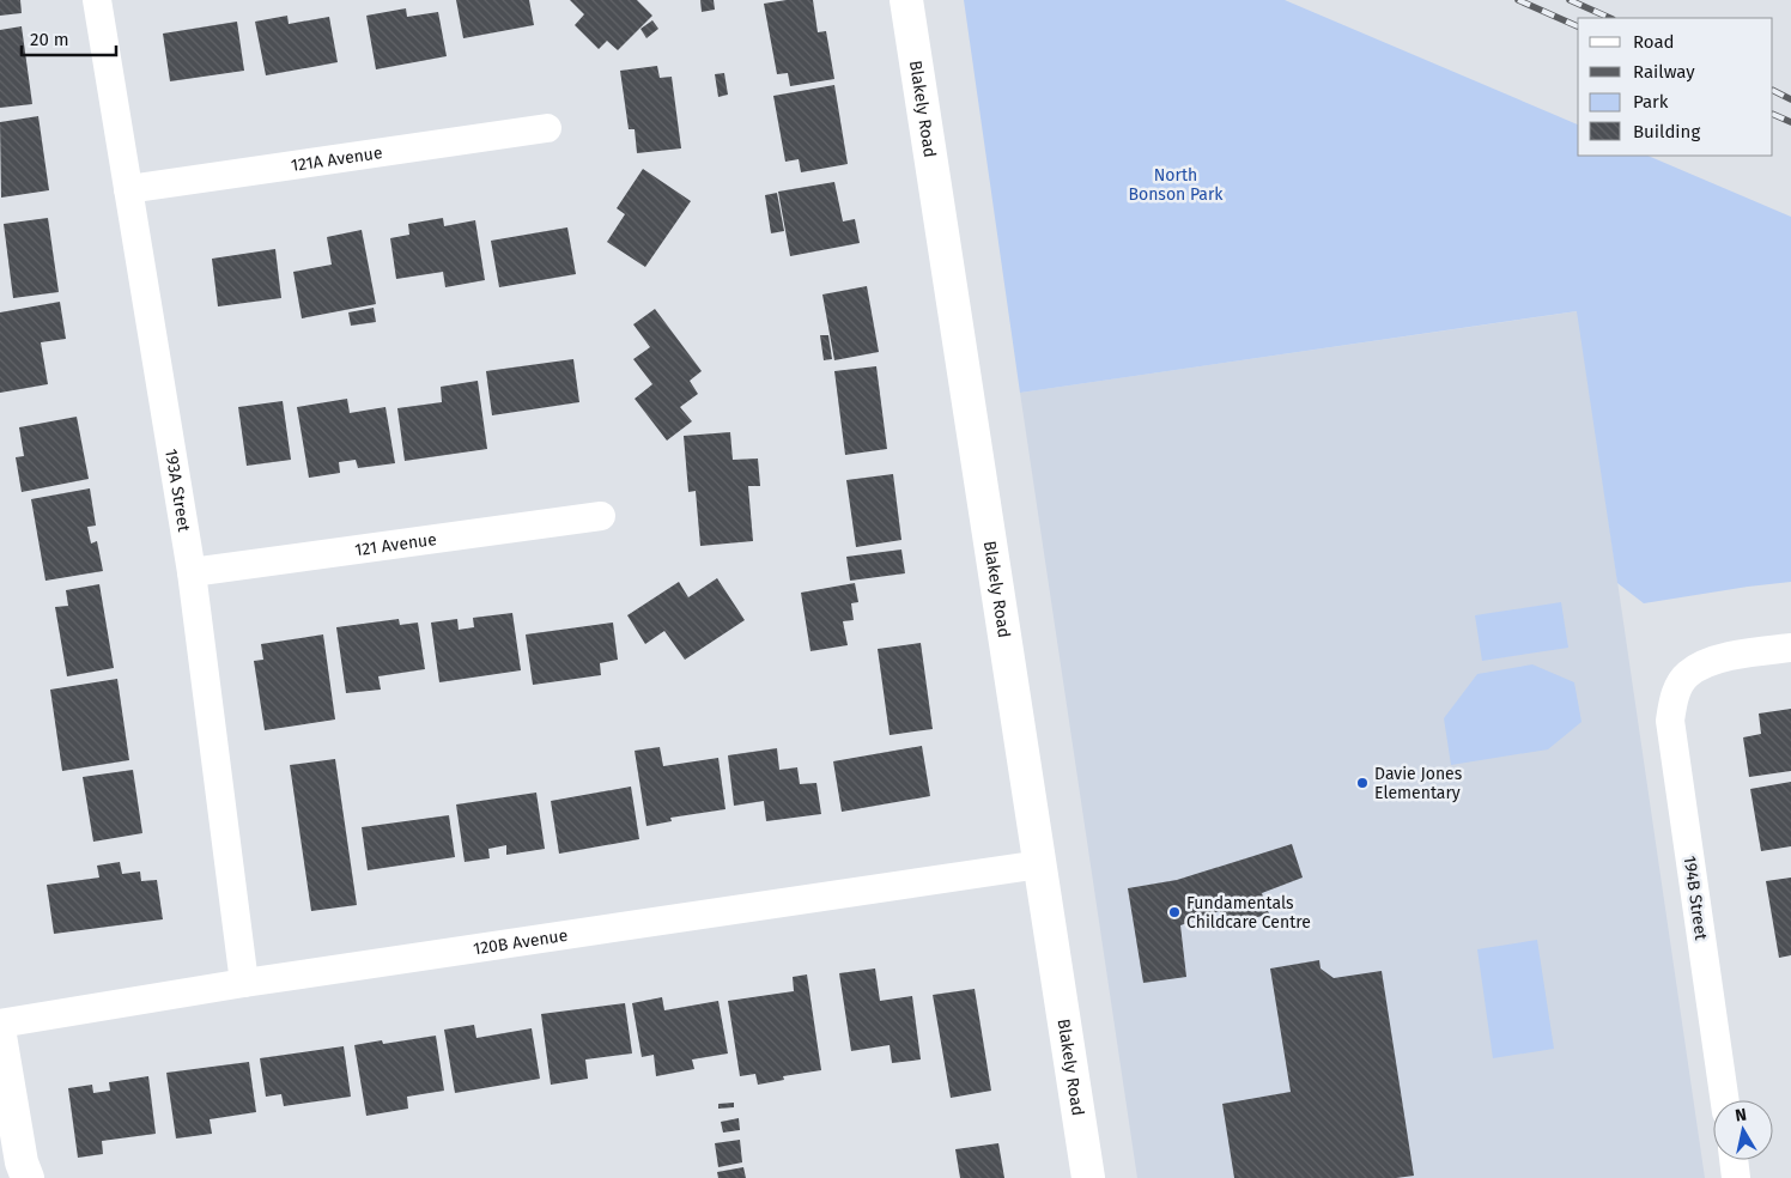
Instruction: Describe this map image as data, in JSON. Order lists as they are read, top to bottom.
{
  "streets": {
    "street": [
      "Blakely Road",
      "121A Avenue",
      "193A Street",
      "121 Avenue",
      "194B Street",
      "120B Avenue"
    ]
  },
  "crossings": [
    ["Blakely Road", "120B Avenue"],
    ["121A Avenue", "193A Street"],
    ["193A Street", "121 Avenue"],
    ["193A Street", "120B Avenue"]
  ],
  "parks": ["North Bonson Park"],
  "places": ["Davie Jones Elementary", "Fundamentals Childcare Centre"],
  "legend": [
    "Road",
    "Railway",
    "Park",
    "Building"
  ],
  "scale_bar": "20 m",
  "north": "top"
}
